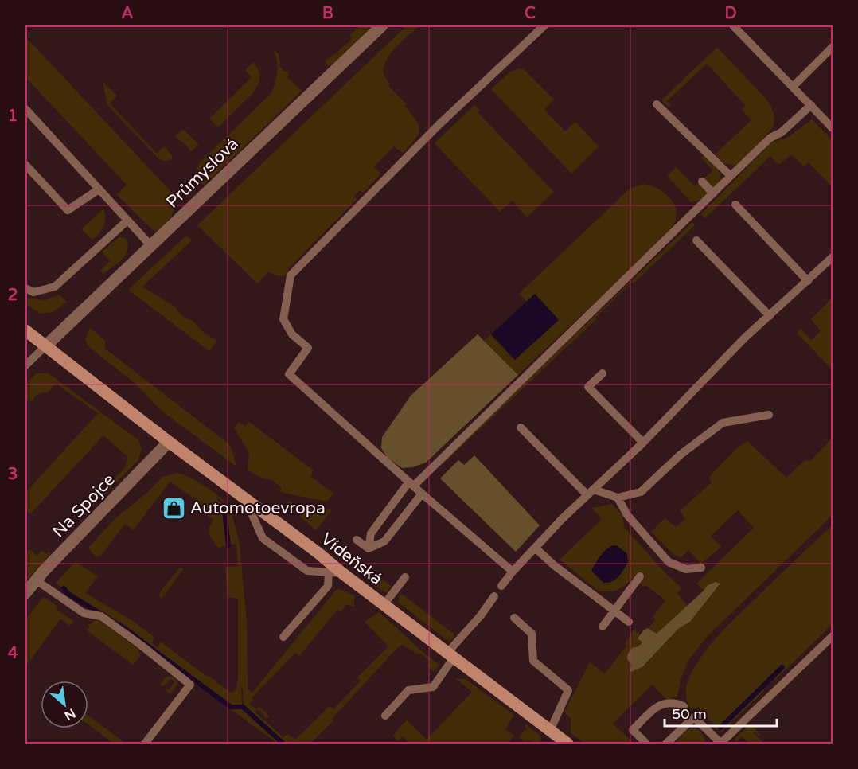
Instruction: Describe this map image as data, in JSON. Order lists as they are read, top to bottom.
{
  "streets": {
    "main road": ["Vídeňská"],
    "street": ["Průmyslová", "Na Spojce"]
  },
  "crossings": [
    ["Průmyslová", "Vídeňská"],
    ["Na Spojce", "Vídeňská"]
  ],
  "places": {
    "shop": ["Automotoevropa"]
  },
  "scale_bar": "50 m",
  "north": "bottom right",
  "grid": {
    "columns": [
      "A",
      "B",
      "C",
      "D"
    ],
    "rows": [
      "1",
      "2",
      "3",
      "4"
    ]
  }
}
